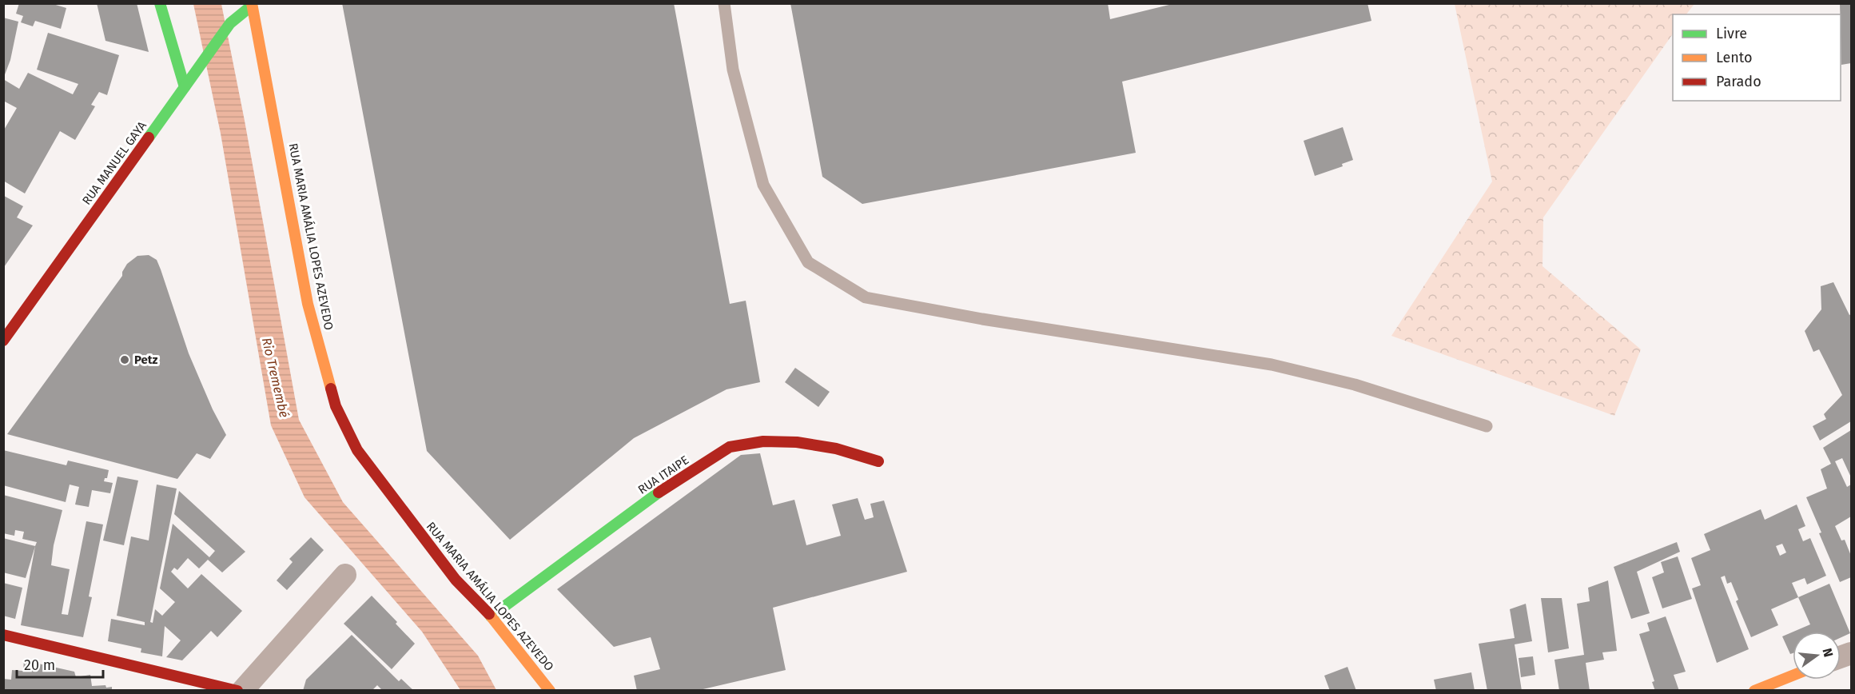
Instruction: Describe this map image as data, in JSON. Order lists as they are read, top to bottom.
{
  "streets": {
    "street": ["RUA MANUEL GAYA", "RUA MARIA AMÁLIA LOPES AZEVEDO", "RUA ITAIPE"]
  },
  "crossings": [
    ["RUA MANUEL GAYA", "RUA MARIA AMÁLIA LOPES AZEVEDO"],
    ["RUA MARIA AMÁLIA LOPES AZEVEDO", "RUA ITAIPE"]
  ],
  "water": ["Rio Tremembé"],
  "places": ["Petz"],
  "legend": ["Livre", "Lento", "Parado"],
  "scale_bar": "20 m",
  "north": "right"
}
